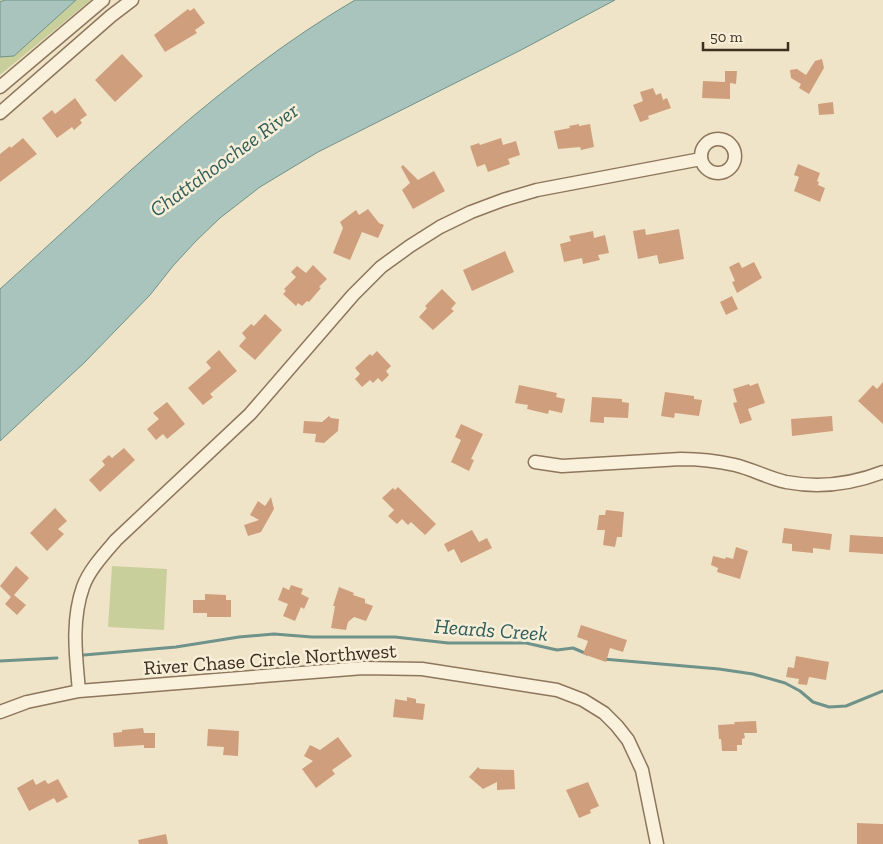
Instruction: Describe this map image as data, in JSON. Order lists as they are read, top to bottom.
{
  "streets": {
    "street": ["River Chase Circle Northwest"]
  },
  "water": ["Chattahoochee River", "Heards Creek"],
  "scale_bar": "50 m"
}
